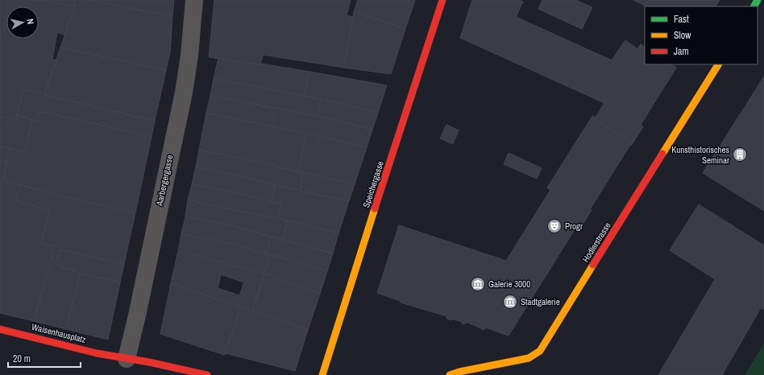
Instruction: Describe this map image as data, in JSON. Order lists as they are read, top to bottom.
{
  "streets": {
    "street": [
      "Aarbergergasse",
      "Speichergasse",
      "Hodlerstrasse",
      "Waisenhausplatz"
    ]
  },
  "crossings": [
    ["Aarbergergasse", "Waisenhausplatz"]
  ],
  "places": {
    "building": ["Kunsthistorisches Seminar"],
    "theatre": ["Progr"],
    "museum": ["Galerie 3000", "Stadtgalerie"]
  },
  "legend": ["Fast", "Slow", "Jam"],
  "scale_bar": "20 m",
  "north": "right"
}
